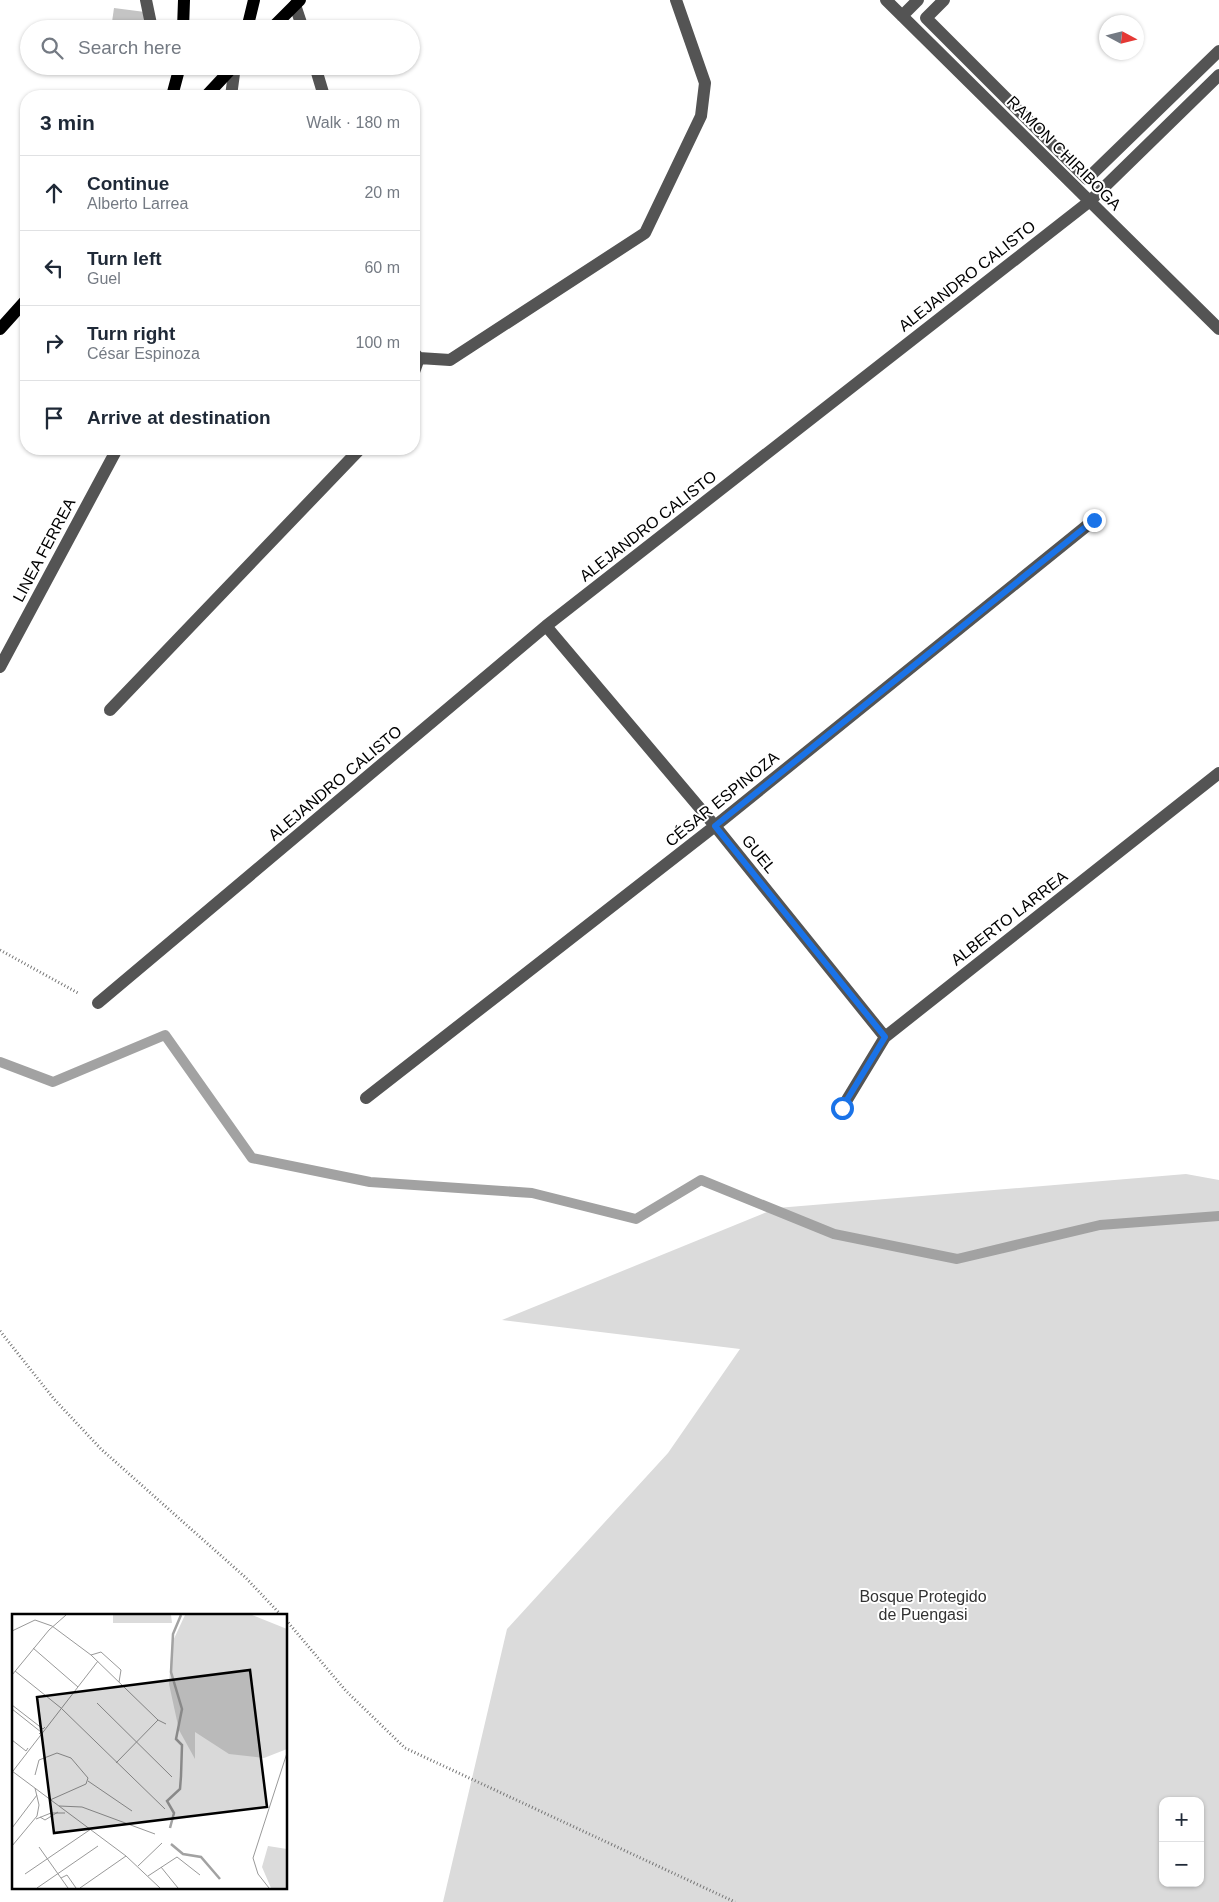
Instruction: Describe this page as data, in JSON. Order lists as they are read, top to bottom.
{
  "streets": {
    "street": [
      "RAMON CHIRIBOGA",
      "ALEJANDRO CALISTO",
      "LINEA FERREA",
      "CÉSAR ESPINOZA",
      "GUEL",
      "ALBERTO LARREA"
    ]
  },
  "crossings": [
    ["RAMON CHIRIBOGA", "ALEJANDRO CALISTO"],
    ["ALEJANDRO CALISTO", "GUEL"],
    ["CÉSAR ESPINOZA", "GUEL"],
    ["GUEL", "ALBERTO LARREA"]
  ],
  "parks": ["Bosque Protegido de Puengasi"],
  "north": "right",
  "page": {
    "search": "Search here",
    "heading": ["3 min", "Walk · 180 m"],
    "list": [
      ["Continue", "Alberto Larrea", "20 m"],
      ["Turn left", "Guel", "60 m"],
      ["Turn right", "César Espinoza", "100 m"],
      "Arrive at destination"
    ],
    "map_buttons": ["+", "−"]
  }
}
